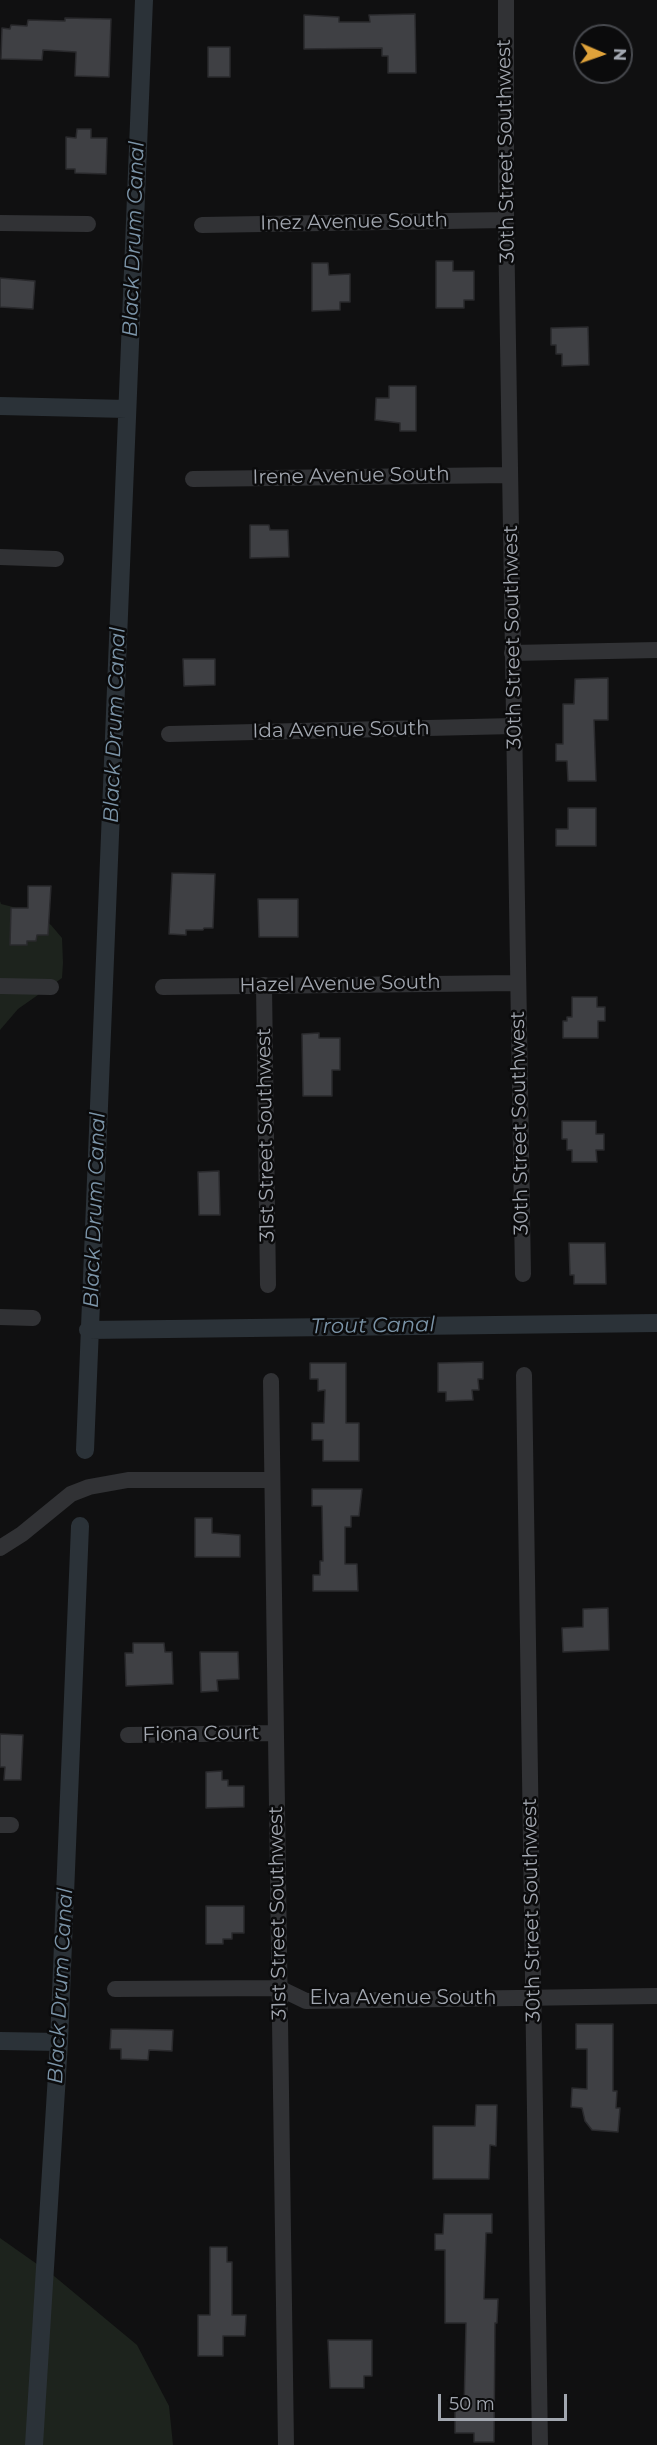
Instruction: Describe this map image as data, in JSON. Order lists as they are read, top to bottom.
{
  "streets": {
    "street": [
      "30th Street Southwest",
      "Inez Avenue South",
      "Irene Avenue South",
      "Ida Avenue South",
      "Hazel Avenue South",
      "31st Street Southwest",
      "Fiona Court",
      "Elva Avenue South"
    ]
  },
  "crossings": [
    ["30th Street Southwest", "Inez Avenue South"],
    ["30th Street Southwest", "Irene Avenue South"],
    ["30th Street Southwest", "Ida Avenue South"],
    ["30th Street Southwest", "Hazel Avenue South"],
    ["30th Street Southwest", "Elva Avenue South"],
    ["Hazel Avenue South", "31st Street Southwest"],
    ["31st Street Southwest", "Fiona Court"],
    ["31st Street Southwest", "Elva Avenue South"]
  ],
  "water": ["Black Drum Canal", "Trout Canal"],
  "scale_bar": "50 m",
  "north": "right"
}
